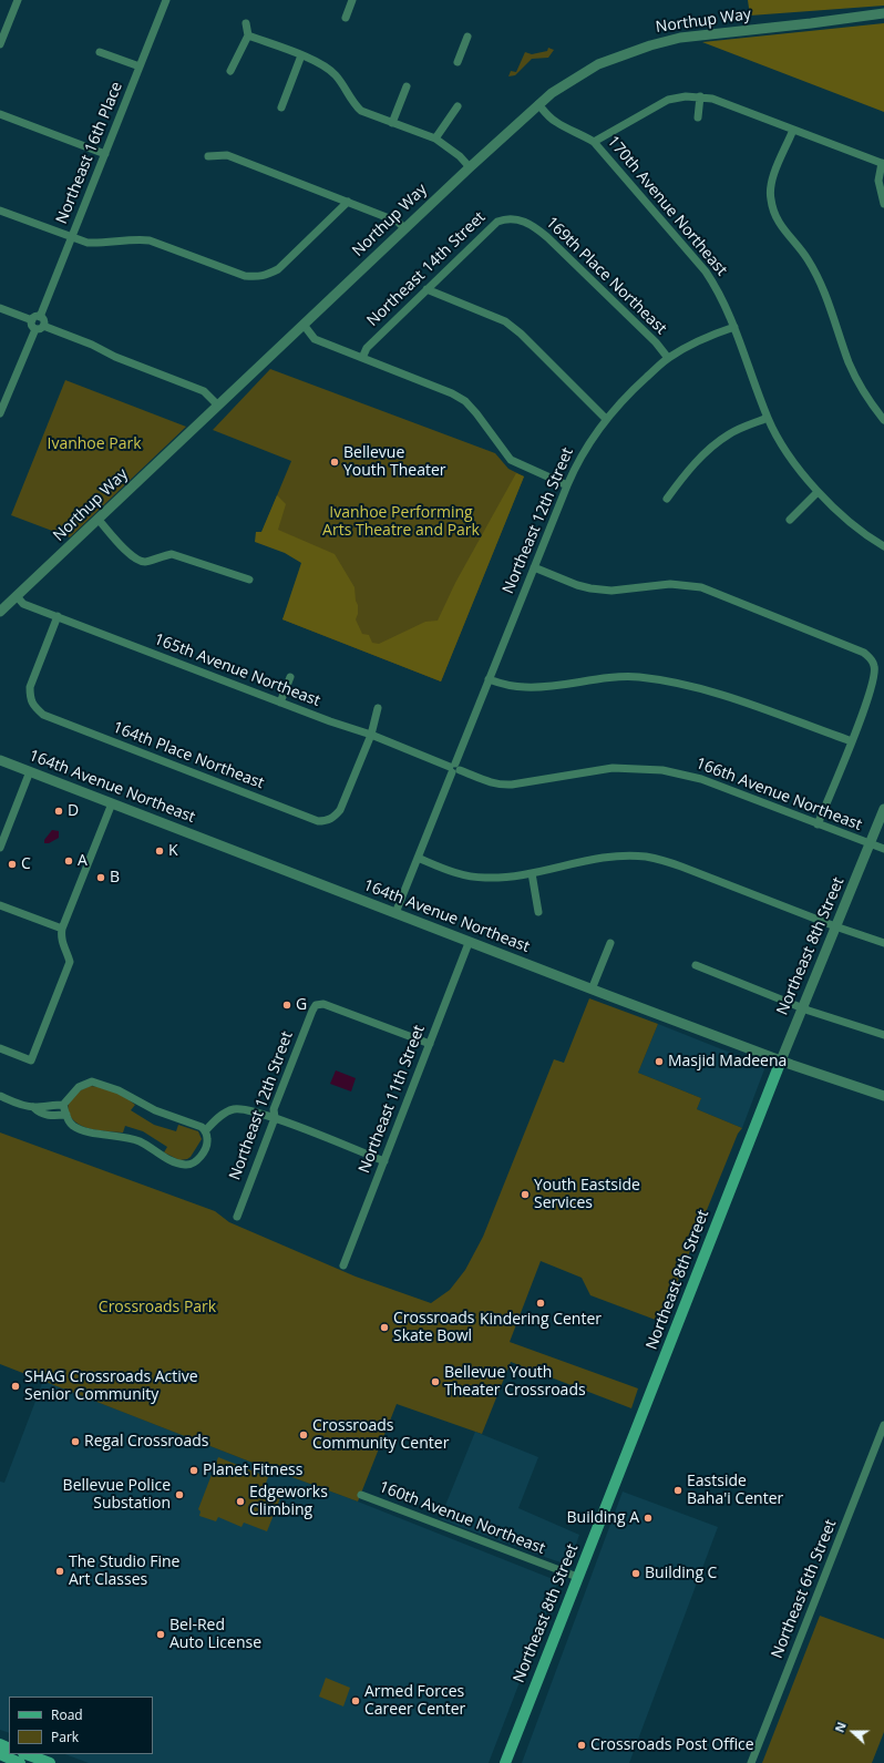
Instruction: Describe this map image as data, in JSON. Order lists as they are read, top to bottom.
{
  "streets": {
    "main road": ["Northeast 8th Street"],
    "street": [
      "Northup Way",
      "Northeast 16th Place",
      "170th Avenue Northeast",
      "Northeast 14th Street",
      "169th Place Northeast",
      "Northeast 12th Street",
      "165th Avenue Northeast",
      "164th Place Northeast",
      "164th Avenue Northeast",
      "166th Avenue Northeast",
      "Northeast 11th Street",
      "160th Avenue Northeast",
      "Northeast 6th Street"
    ]
  },
  "crossings": [
    ["Northup Way", "170th Avenue Northeast"],
    ["Northup Way", "165th Avenue Northeast"],
    ["170th Avenue Northeast", "Northeast 12th Street"],
    ["Northeast 14th Street", "169th Place Northeast"],
    ["169th Place Northeast", "Northeast 12th Street"],
    ["Northeast 12th Street", "165th Avenue Northeast"],
    ["Northeast 12th Street", "164th Avenue Northeast"],
    ["Northeast 12th Street", "166th Avenue Northeast"],
    ["Northeast 12th Street", "Northeast 11th Street"],
    ["165th Avenue Northeast", "164th Place Northeast"],
    ["165th Avenue Northeast", "166th Avenue Northeast"],
    ["164th Avenue Northeast", "Northeast 8th Street"],
    ["164th Avenue Northeast", "Northeast 11th Street"],
    ["166th Avenue Northeast", "Northeast 8th Street"],
    ["Northeast 8th Street", "160th Avenue Northeast"]
  ],
  "parks": ["Ivanhoe Park", "Ivanhoe Performing Arts Theatre and Park", "Crossroads Park"],
  "places": [
    "Bellevue Youth Theater",
    "D",
    "K",
    "A",
    "C",
    "B",
    "G",
    "Masjid Madeena",
    "Youth Eastside Services",
    "Kindering Center",
    "Crossroads Skate Bowl",
    "Bellevue Youth Theater Crossroads",
    "SHAG Crossroads Active Senior Community",
    "Crossroads Community Center",
    "Regal Crossroads",
    "Planet Fitness",
    "Eastside Baha'i Center",
    "Bellevue Police Substation",
    "Edgeworks Climbing",
    "Building A",
    "The Studio Fine Art Classes",
    "Building C",
    "Bel-Red Auto License",
    "Armed Forces Career Center",
    "Crossroads Post Office"
  ],
  "legend": ["Road", "Park"],
  "north": "left"
}
